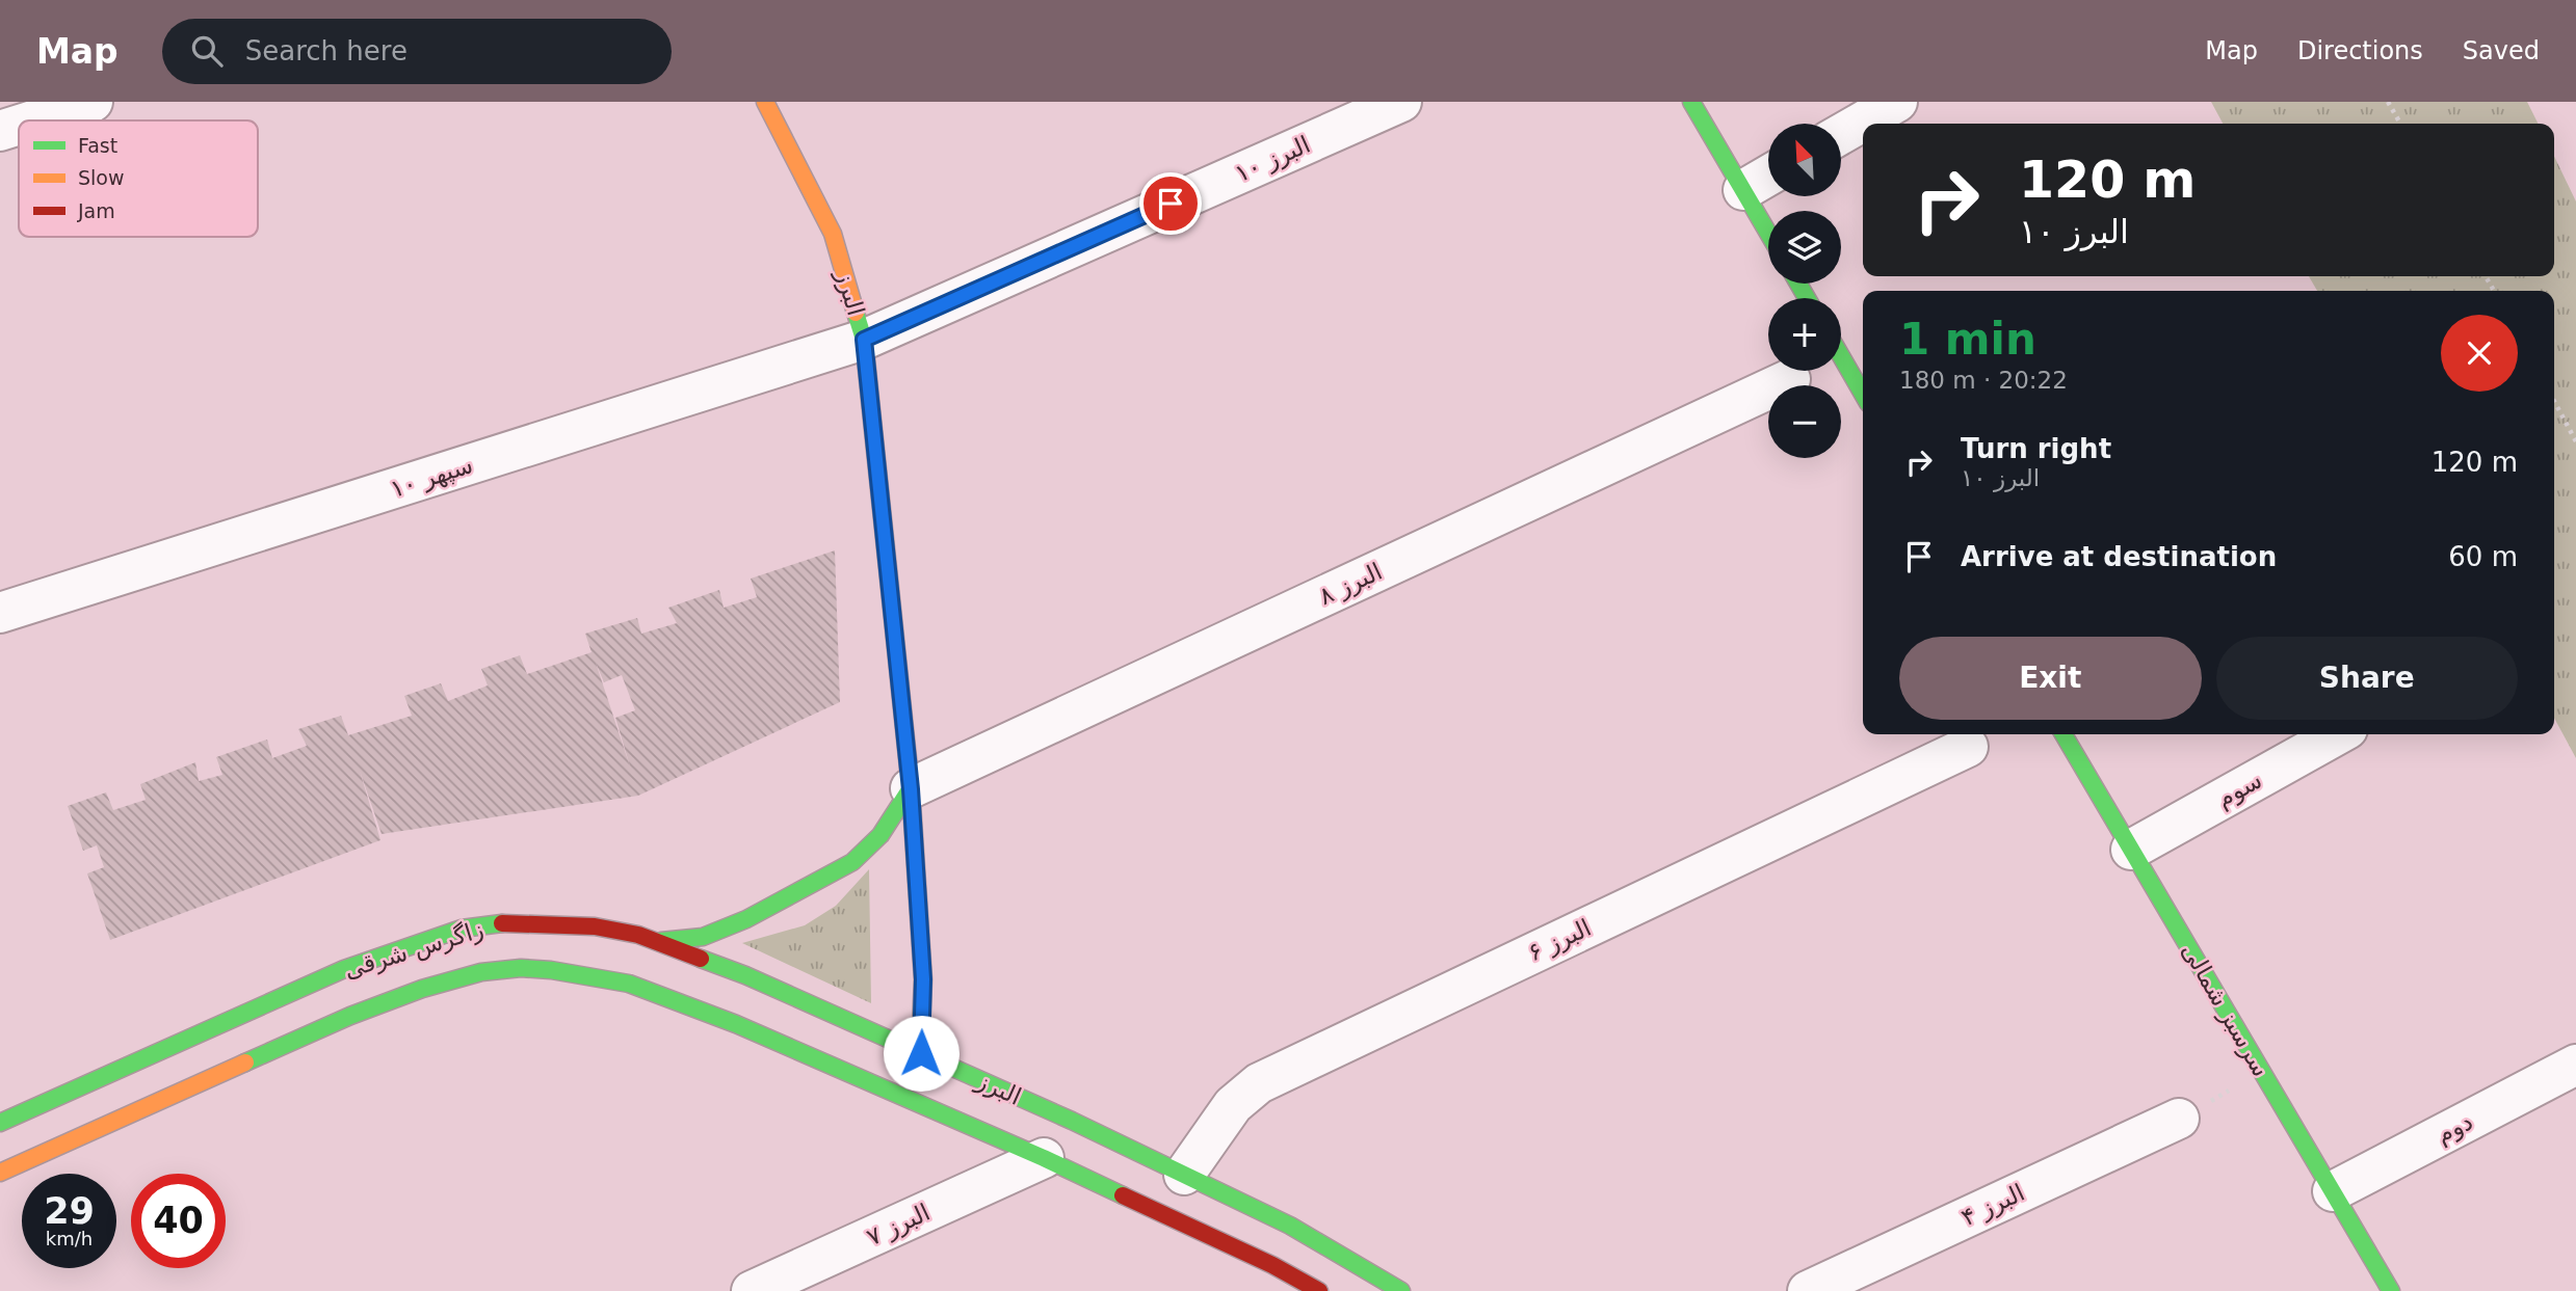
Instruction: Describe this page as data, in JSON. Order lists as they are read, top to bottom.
{
  "streets": {
    "street": [
      "البرز ۱۰",
      "البرز",
      "سپهر ۱۰",
      "البرز ۸",
      "سوم",
      "البرز ۶",
      "زاگرس شرقی",
      "سرسبز شمالی",
      "دوم",
      "البرز ۴",
      "البرز ۷"
    ]
  },
  "crossings": [
    ["البرز ۱۰", "البرز"],
    ["البرز ۱۰", "سپهر ۱۰"],
    ["البرز", "سپهر ۱۰"],
    ["البرز", "البرز ۸"],
    ["البرز", "البرز ۶"],
    ["البرز", "زاگرس شرقی"],
    ["البرز", "البرز ۷"],
    ["سوم", "سرسبز شمالی"],
    ["سرسبز شمالی", "دوم"]
  ],
  "legend": ["Fast", "Slow", "Jam"],
  "north": "top left",
  "page": {
    "header": "Map",
    "search": "Search here",
    "nav": ["Map", "Directions", "Saved"],
    "map_buttons": ["+", "−"],
    "turn": ["120 m", "البرز ۱۰"],
    "heading": ["1 min", "180 m · 20:22"],
    "list": [
      {
        "name": "Turn right",
        "note": "البرز ۱۰",
        "value": "120 m"
      },
      {
        "name": "Arrive at destination",
        "value": "60 m"
      }
    ],
    "buttons": ["Exit", "Share"],
    "speed": "29 km/h",
    "limit": "40"
  }
}
